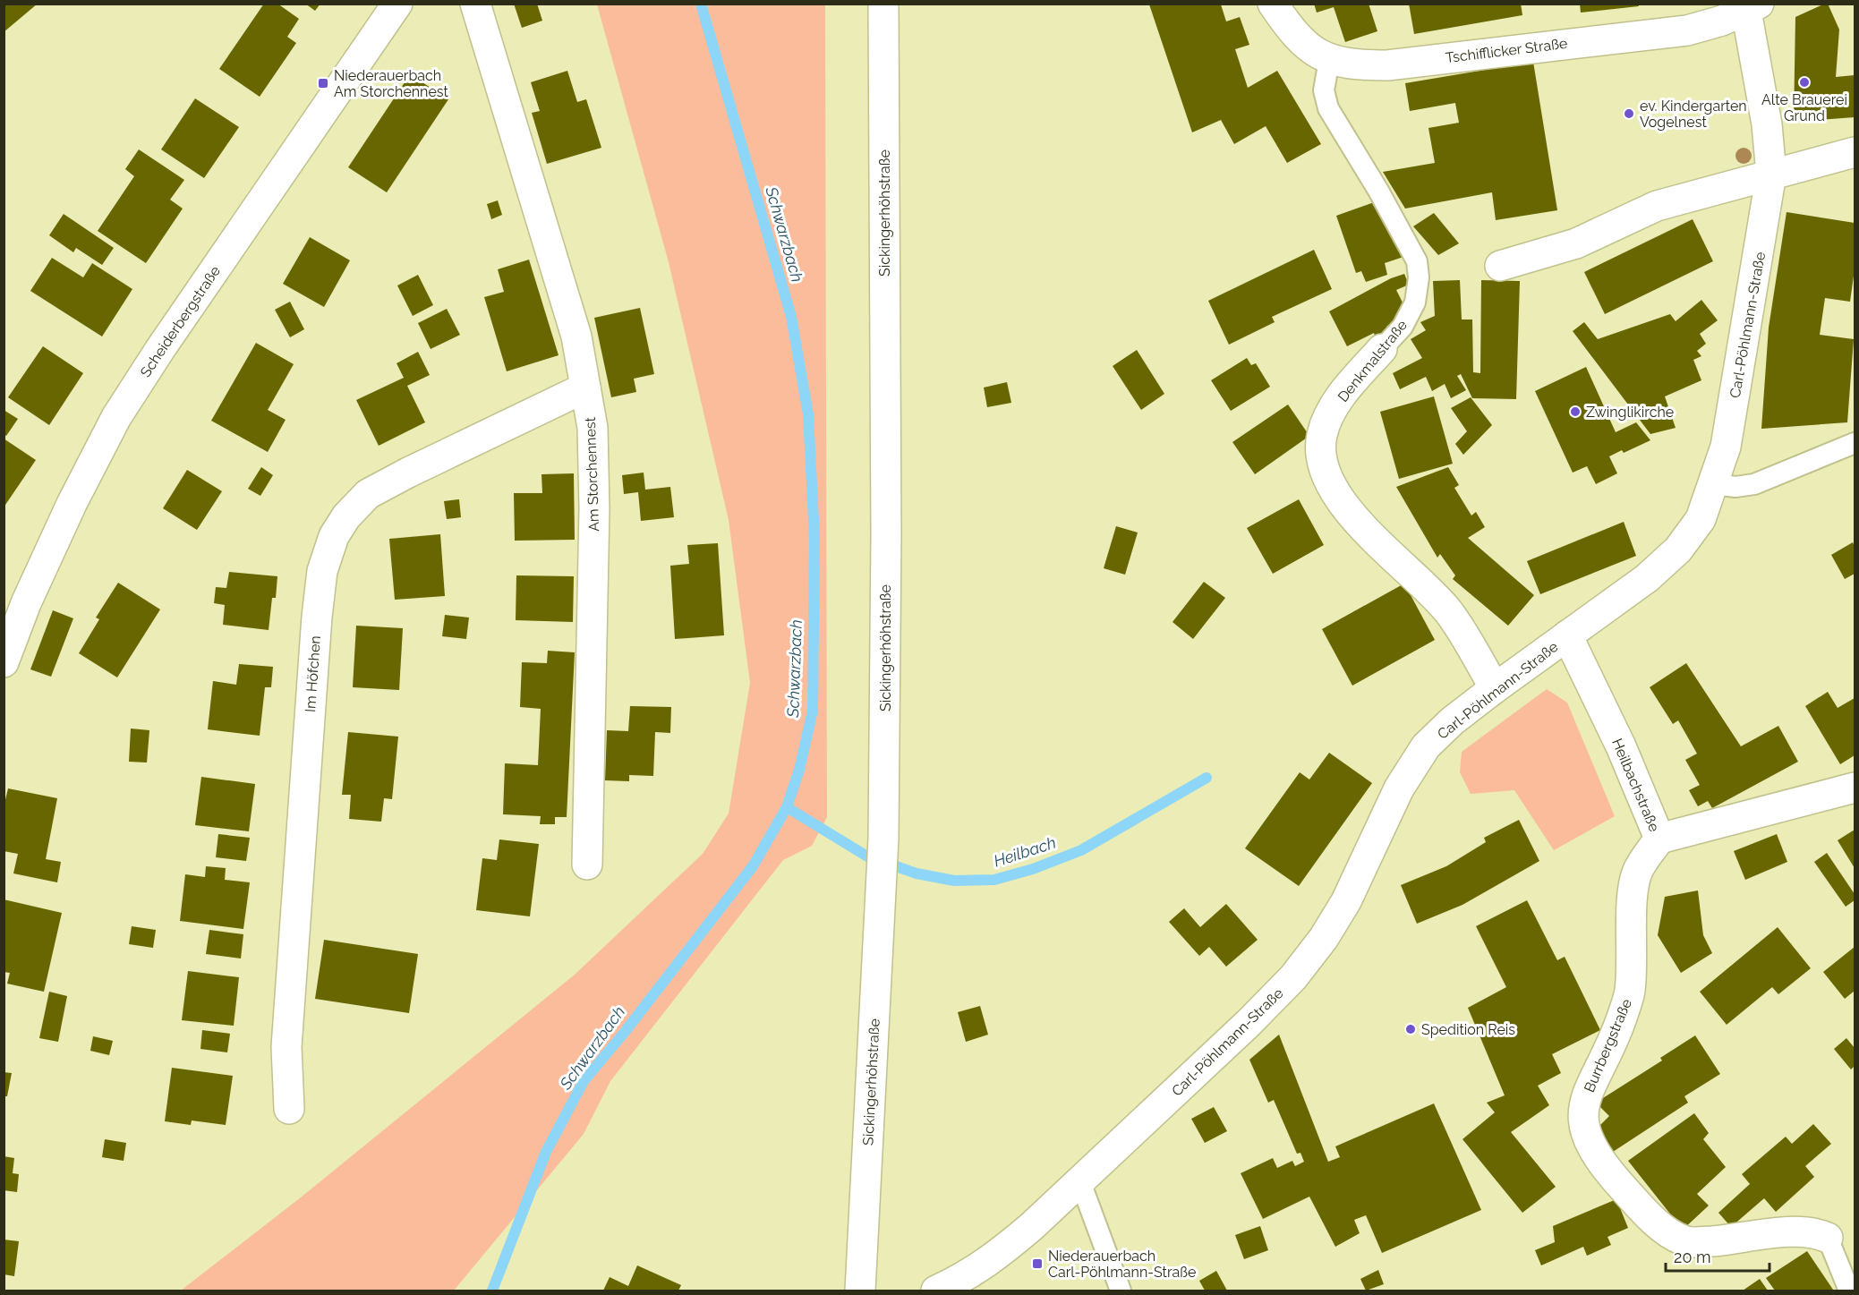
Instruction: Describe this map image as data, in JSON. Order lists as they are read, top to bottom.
{
  "streets": {
    "street": [
      "Tschifflicker Straße",
      "Sickingerhöhstraße",
      "Scheiderbergstraße",
      "Carl-Pöhlmann-Straße",
      "Denkmalstraße",
      "Am Storchennest",
      "Im Höfchen",
      "Heilbachstraße",
      "Burrbergstraße"
    ]
  },
  "crossings": [
    ["Tschifflicker Straße", "Denkmalstraße"],
    ["Carl-Pöhlmann-Straße", "Denkmalstraße"],
    ["Carl-Pöhlmann-Straße", "Heilbachstraße"],
    ["Am Storchennest", "Im Höfchen"],
    ["Heilbachstraße", "Burrbergstraße"]
  ],
  "water": ["Schwarzbach", "Heilbach"],
  "places": {
    "other": [
      "Alte Brauerei Grund",
      "ev. Kindergarten Vogelnest",
      "Zwinglikirche",
      "Spedition Reis"
    ],
    "transit": ["Niederauerbach Am Storchennest", "Niederauerbach Carl-Pöhlmann-Straße"]
  },
  "scale_bar": "20 m"
}
